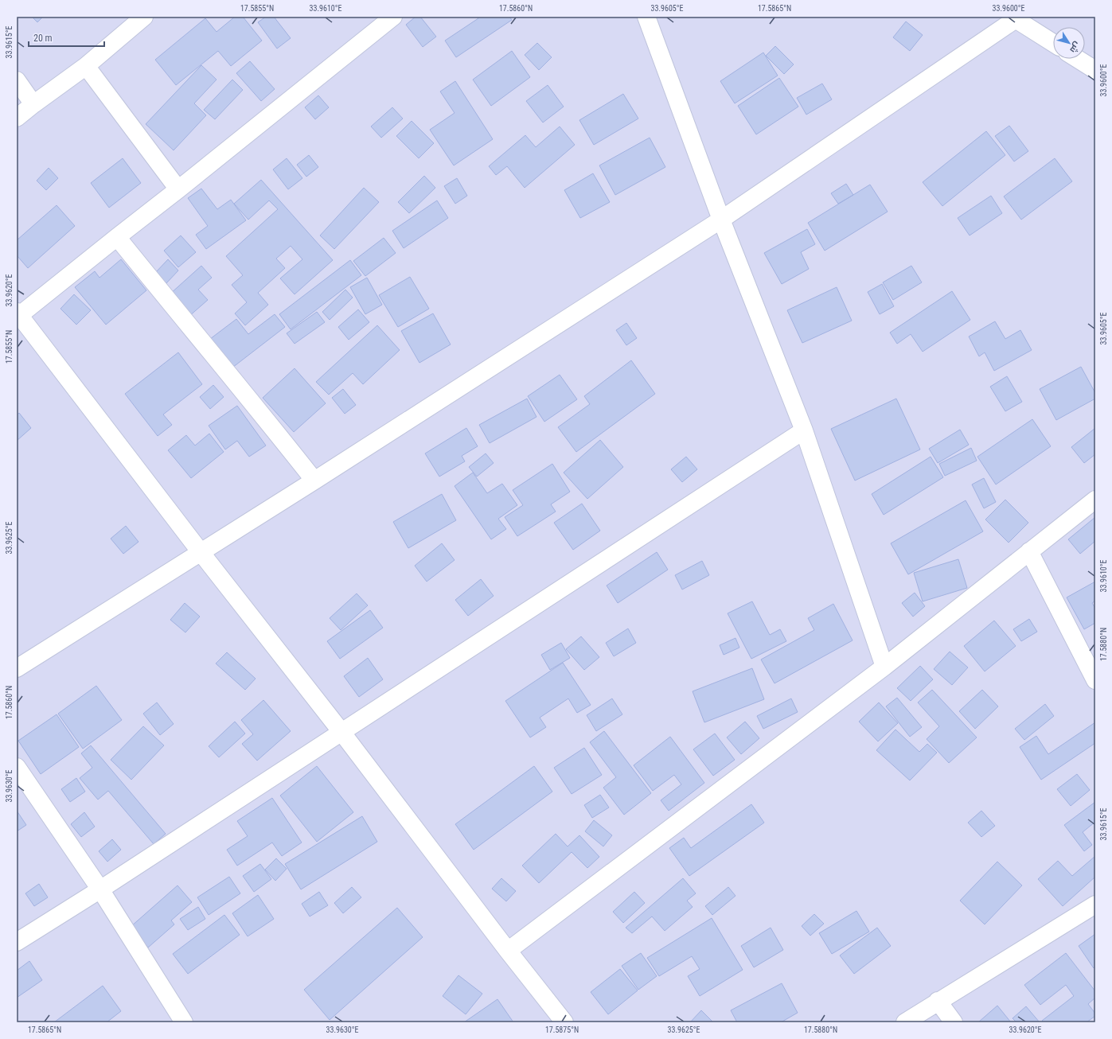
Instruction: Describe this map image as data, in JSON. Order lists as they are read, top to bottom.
{
  "scale_bar": "20 m",
  "north": "bottom right",
  "coordinates": [
    "17.5855°N",
    "33.9610°E",
    "17.5860°N",
    "33.9605°E",
    "17.5865°N",
    "33.9600°E",
    "33.9615°E",
    "33.9620°E",
    "33.9625°E",
    "17.5880°N",
    "33.9630°E",
    "17.5875°N"
  ]
}
